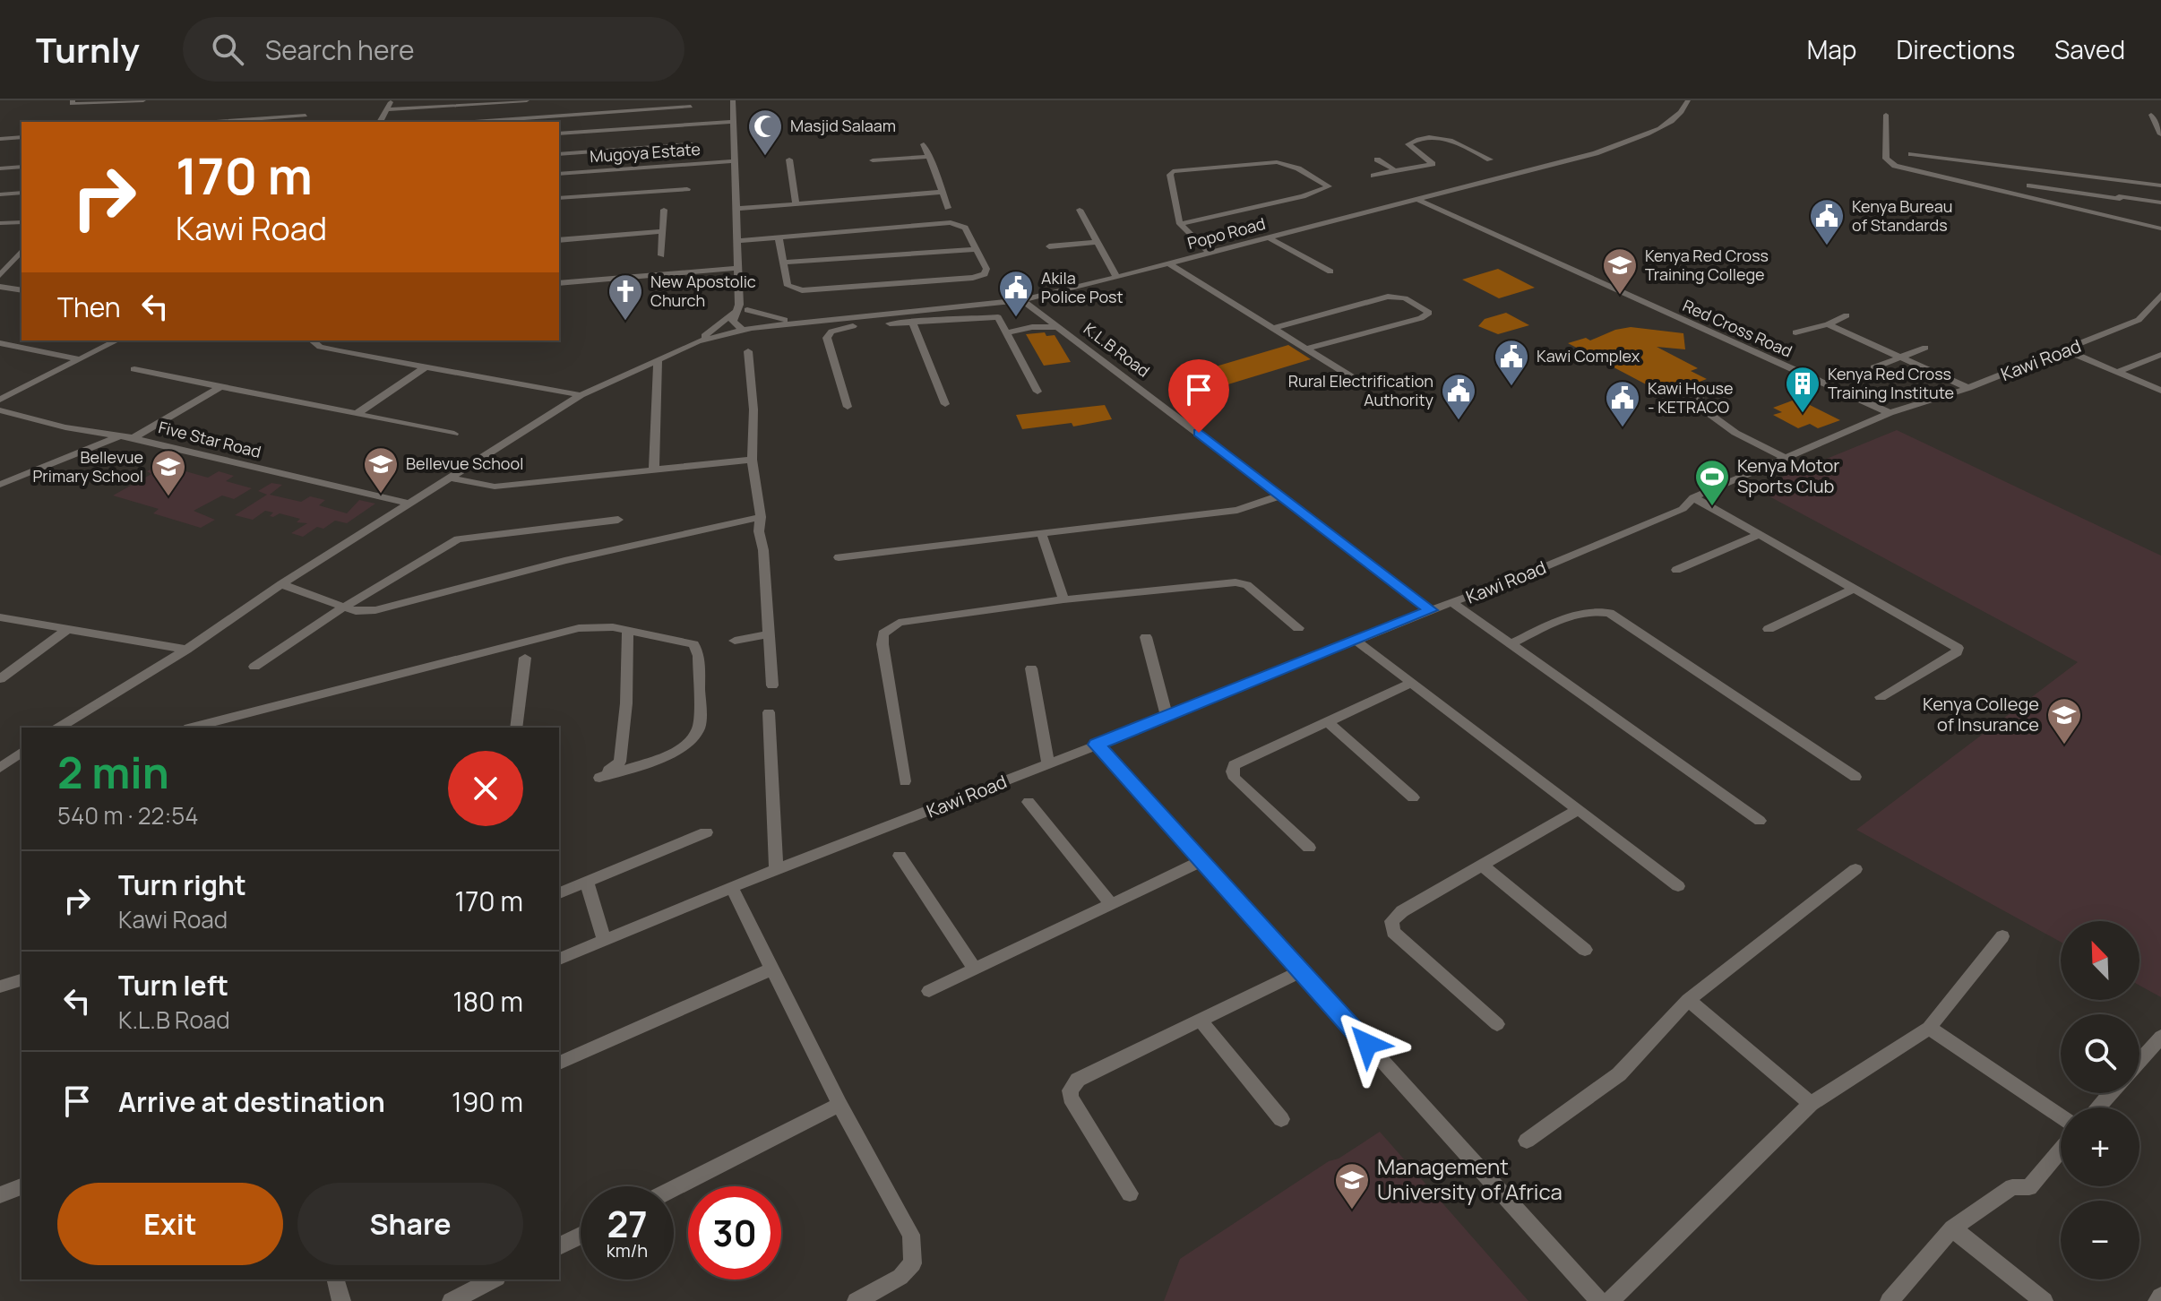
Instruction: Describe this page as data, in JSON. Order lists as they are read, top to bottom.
{
  "streets": {
    "street": [
      "Mugoya Estate",
      "Popo Road",
      "Red Cross Road",
      "K.L.B Road",
      "Kawi Road",
      "Five Star Road"
    ]
  },
  "crossings": [
    ["Popo Road", "Red Cross Road"],
    ["Popo Road", "K.L.B Road"],
    ["Red Cross Road", "Kawi Road"],
    ["K.L.B Road", "Kawi Road"]
  ],
  "places": {
    "mosque": ["Masjid Salaam"],
    "public building": [
      "Kenya Bureau of Standards",
      "Akila Police Post",
      "Kawi Complex",
      "Rural Electrification Authority",
      "Kawi House - KETRACO"
    ],
    "school or university": [
      "Kenya Red Cross Training College",
      "Bellevue School",
      "Bellevue Primary School",
      "Kenya College of Insurance",
      "Management University of Africa"
    ],
    "church": ["New Apostolic Church"],
    "building": ["Kenya Red Cross Training Institute"],
    "sports": ["Kenya Motor Sports Club"]
  },
  "north": "top left",
  "page": {
    "header": "Turnly",
    "search": "Search here",
    "nav": ["Map", "Directions", "Saved"],
    "turn": ["170 m", "Kawi Road"],
    "then": "Then",
    "heading": ["2 min", "540 m · 22:54"],
    "list": [
      {
        "name": "Turn right",
        "note": "Kawi Road",
        "value": "170 m"
      },
      {
        "name": "Turn left",
        "note": "K.L.B Road",
        "value": "180 m"
      },
      {
        "name": "Arrive at destination",
        "value": "190 m"
      }
    ],
    "map_buttons": ["+", "−"],
    "buttons": ["Exit", "Share"],
    "speed": "27 km/h",
    "limit": "30"
  }
}
